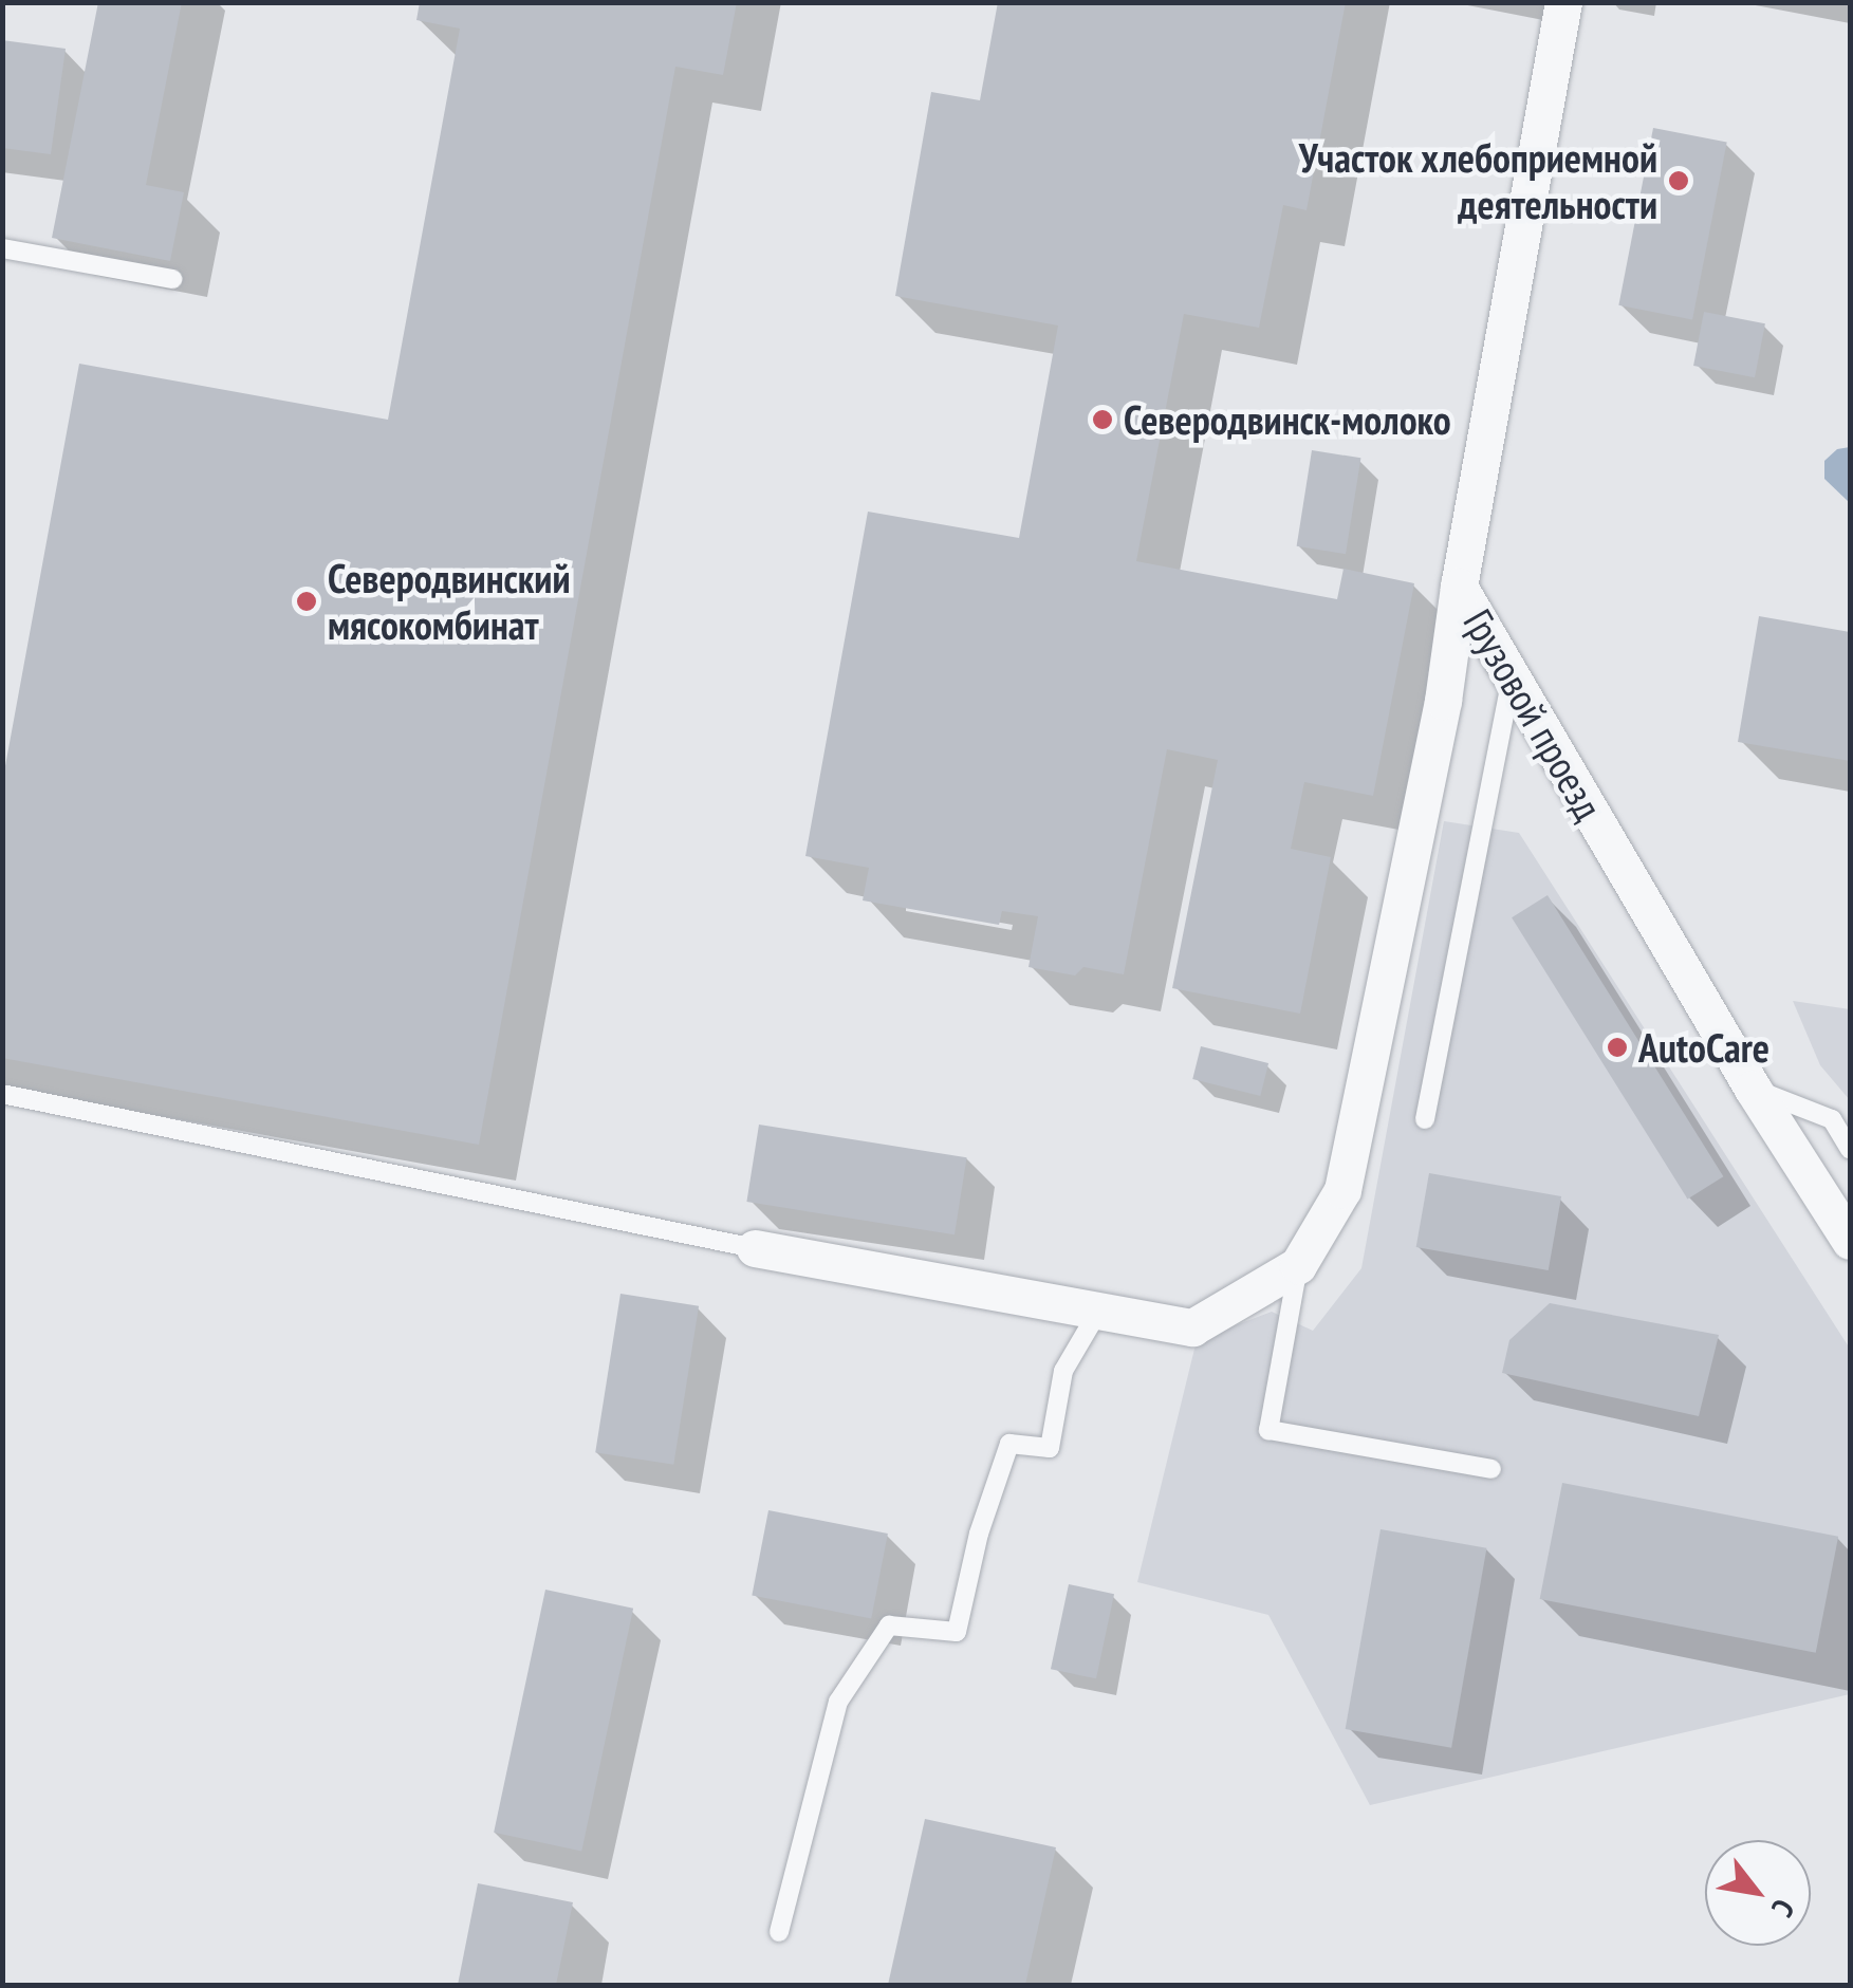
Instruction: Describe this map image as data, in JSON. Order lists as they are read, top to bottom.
{
  "streets": {
    "street": ["Грузовой проезд"]
  },
  "places": [
    "Участок хлебоприемной деятельности",
    "Северодвинск-молоко",
    "Северодвинский мясокомбинат",
    "AutoCare"
  ],
  "north": "bottom right"
}
